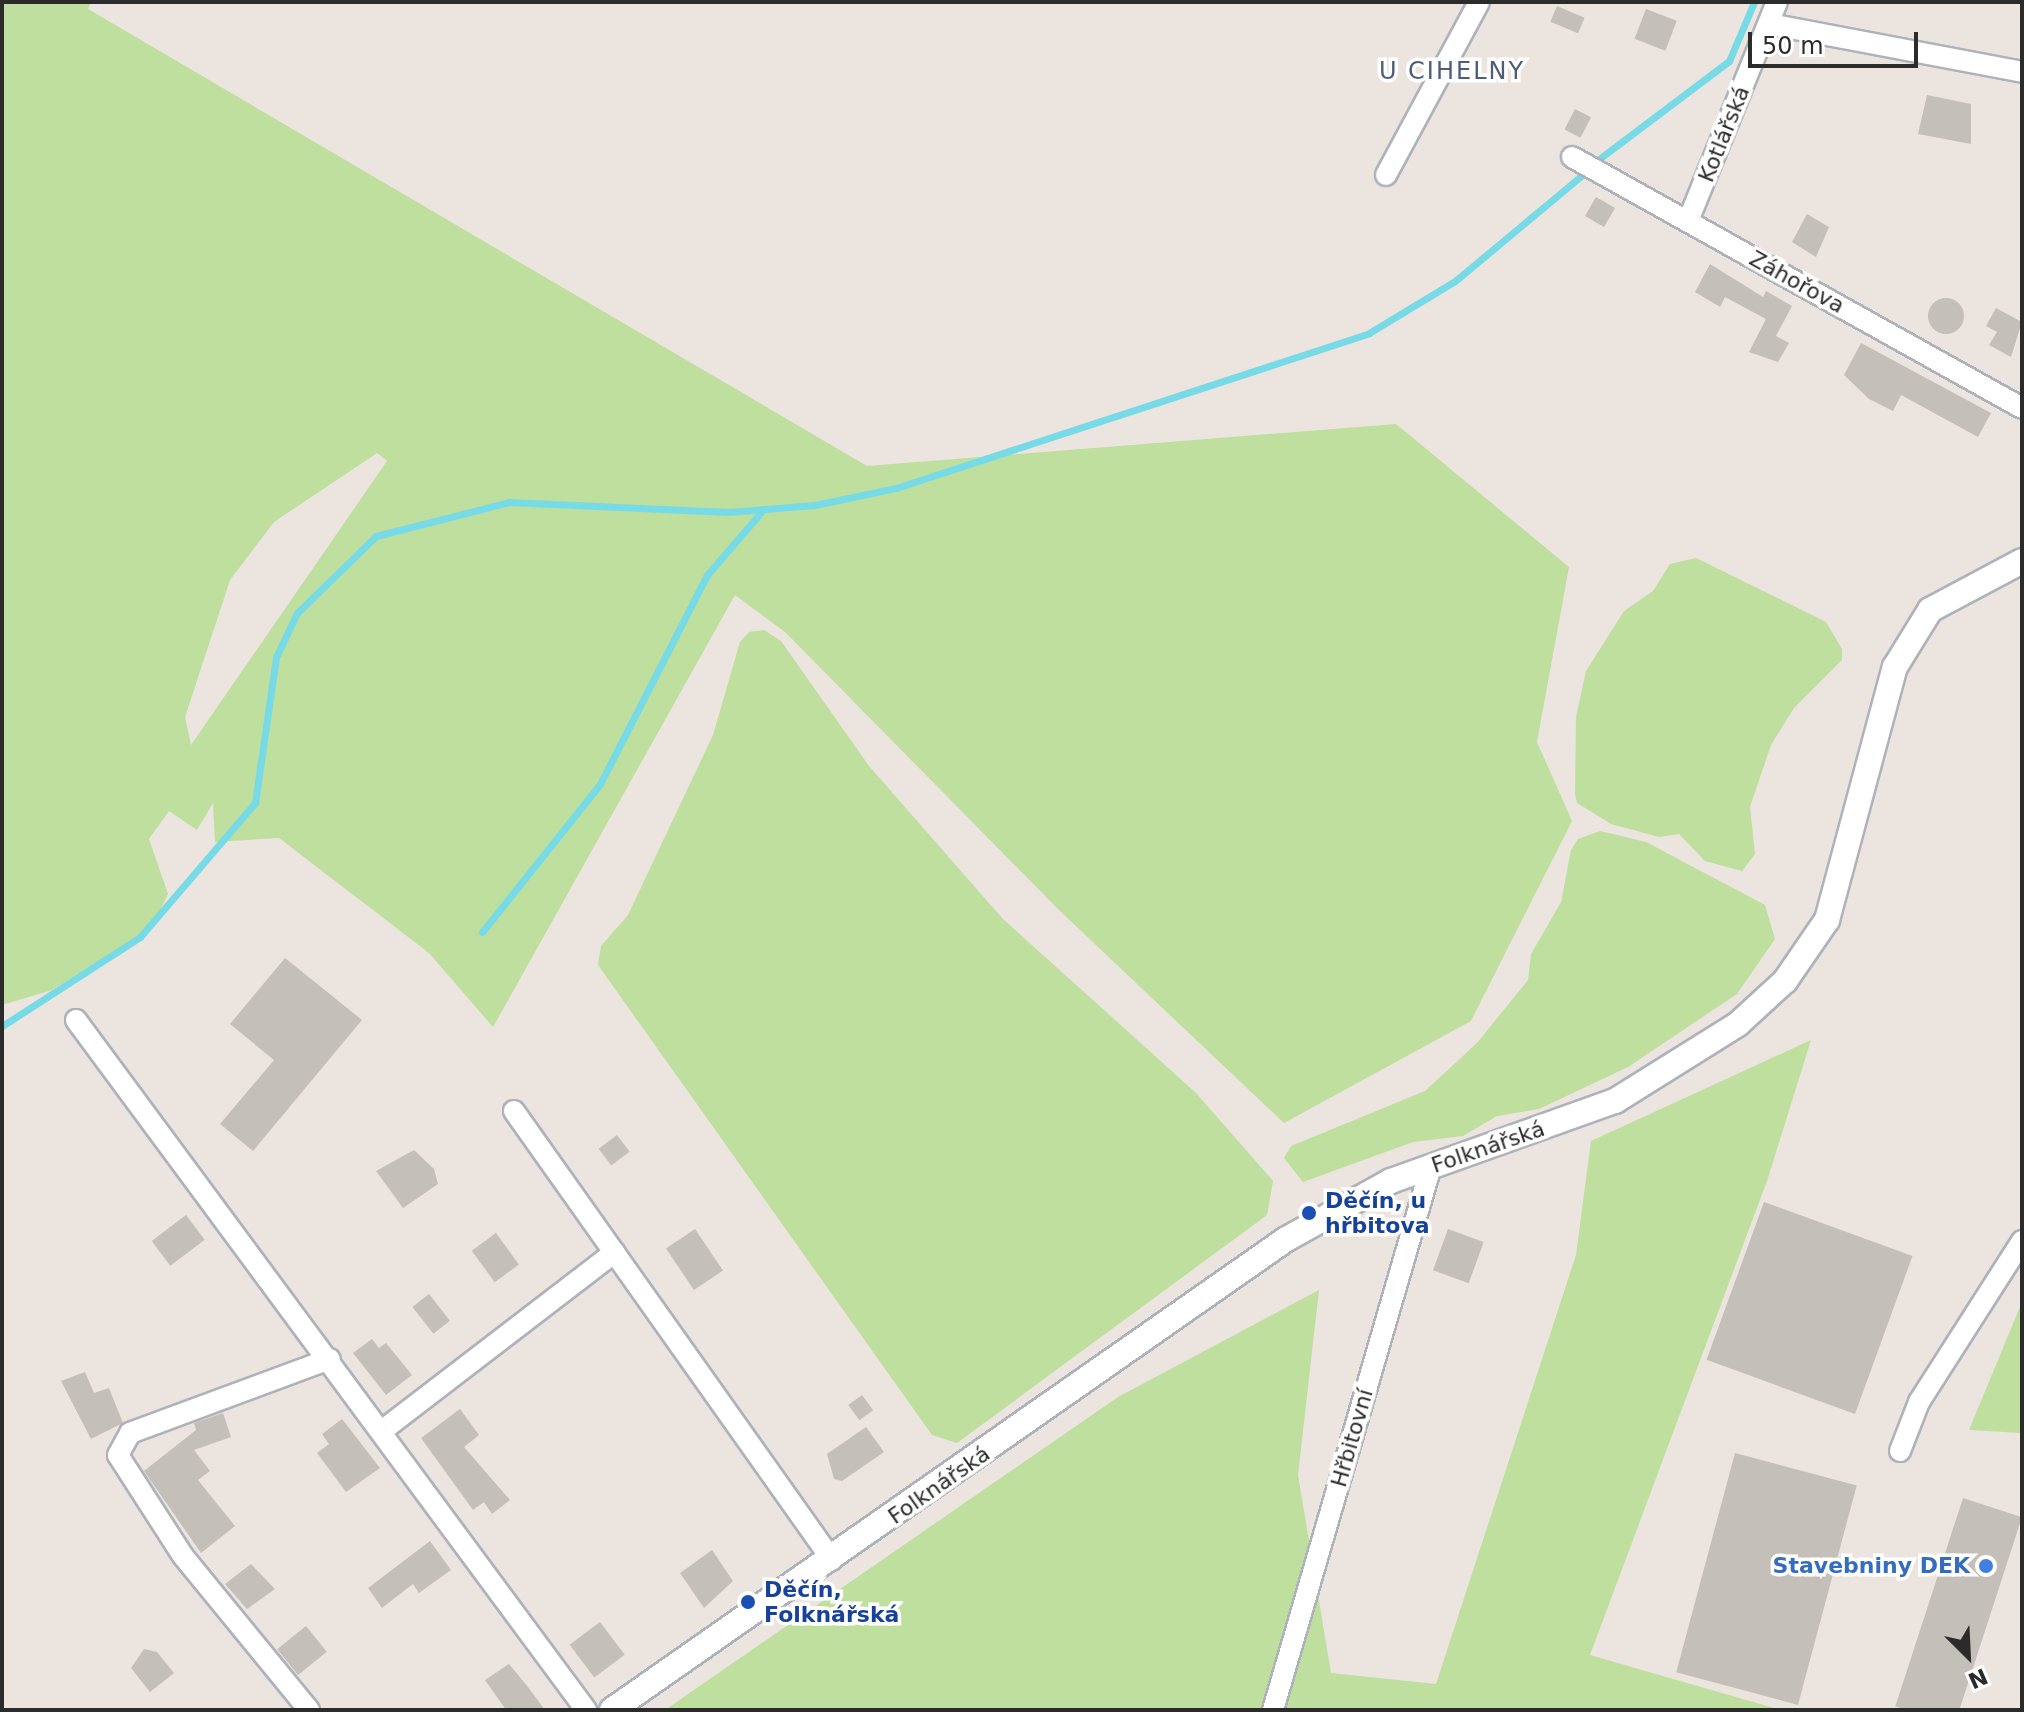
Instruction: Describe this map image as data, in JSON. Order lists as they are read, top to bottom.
{
  "streets": {
    "street": [
      "Kotlářská",
      "Záhořova",
      "Folknářská",
      "Hřbitovní"
    ]
  },
  "crossings": [
    ["Kotlářská", "Záhořova"],
    ["Folknářská", "Hřbitovní"]
  ],
  "districts": ["U CIHELNY"],
  "places": ["Děčín, u hřbitova", "Stavebniny DEK", "Děčín, Folknářská"],
  "scale_bar": "50 m",
  "north": "bottom right"
}
